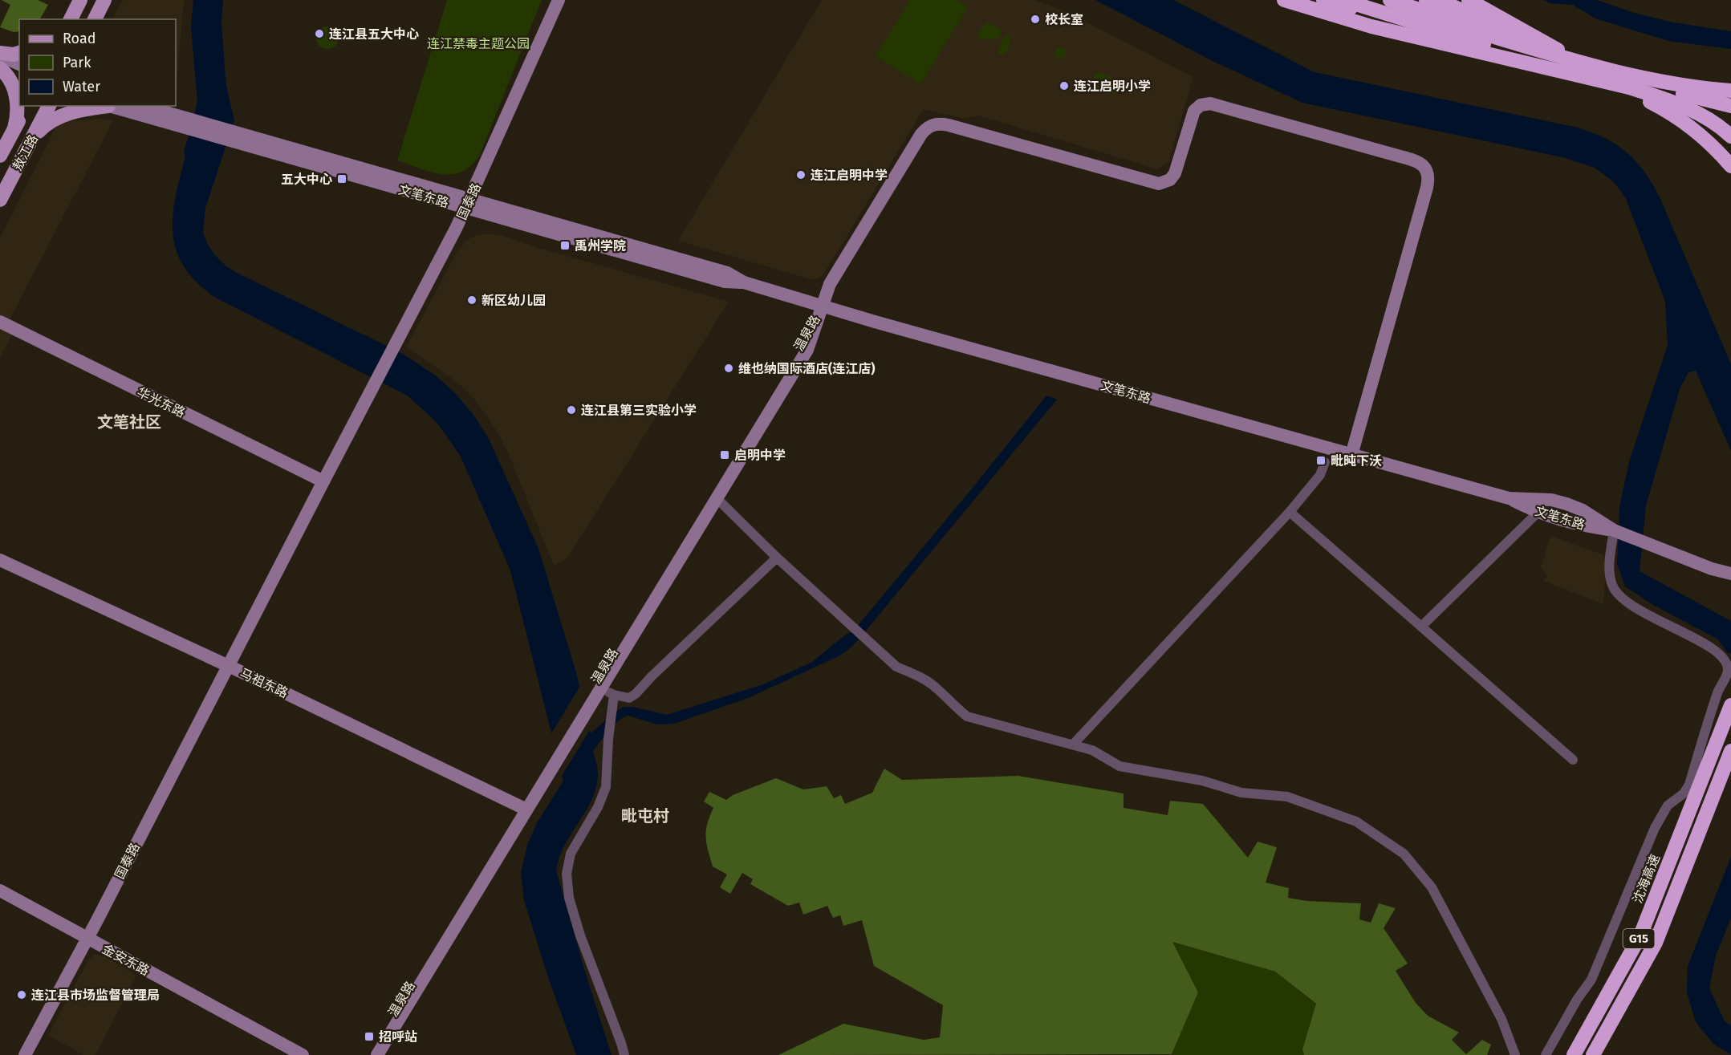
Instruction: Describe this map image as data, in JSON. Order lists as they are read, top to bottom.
{
  "streets": {
    "highway": ["沈海高速", "G15"],
    "main road": [
      "敖江路",
      "文笔东路",
      "国泰路",
      "温泉路",
      "华光东路",
      "马祖东路",
      "金安东路"
    ]
  },
  "crossings": [
    ["文笔东路", "国泰路"],
    ["文笔东路", "温泉路"],
    ["国泰路", "华光东路"],
    ["国泰路", "马祖东路"],
    ["国泰路", "金安东路"],
    ["温泉路", "马祖东路"]
  ],
  "districts": ["文笔社区", "毗屯村"],
  "parks": ["连江禁毒主题公园"],
  "places": {
    "other": [
      "校长室",
      "连江县五大中心",
      "连江启明小学",
      "连江启明中学",
      "新区幼儿园",
      "维也纳国际酒店(连江店)",
      "连江县第三实验小学",
      "连江县市场监督管理局"
    ],
    "transit": [
      "五大中心",
      "禹州学院",
      "启明中学",
      "毗旽下沃",
      "招呼站"
    ]
  },
  "legend": ["Road", "Park", "Water"]
}
